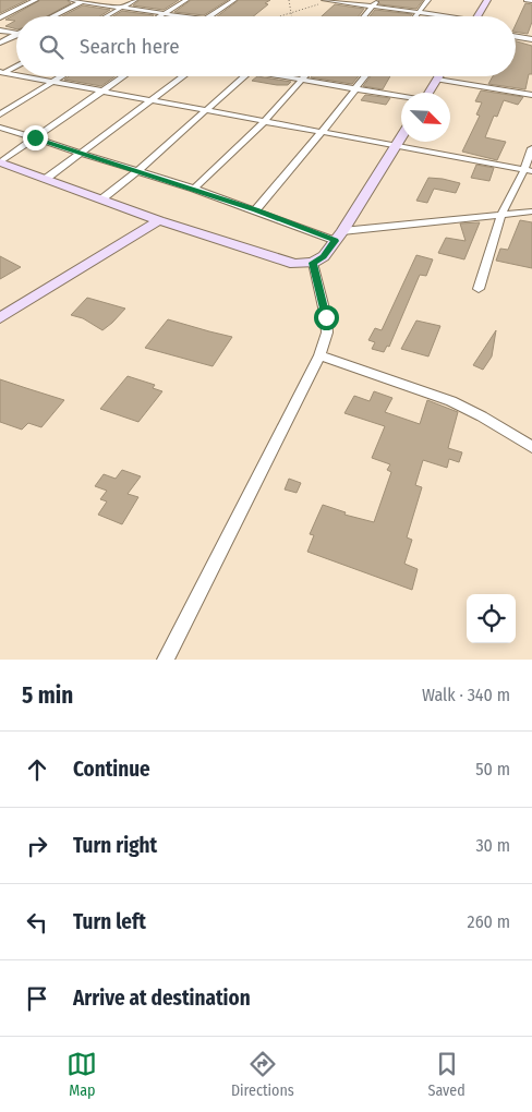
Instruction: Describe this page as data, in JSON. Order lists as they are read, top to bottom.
{
  "north": "bottom right",
  "page": {
    "search": "Search here",
    "heading": ["5 min", "Walk · 340 m"],
    "list": [
      ["Continue", "50 m"],
      ["Turn right", "30 m"],
      ["Turn left", "260 m"],
      "Arrive at destination"
    ],
    "nav": ["Map", "Directions", "Saved"]
  }
}
